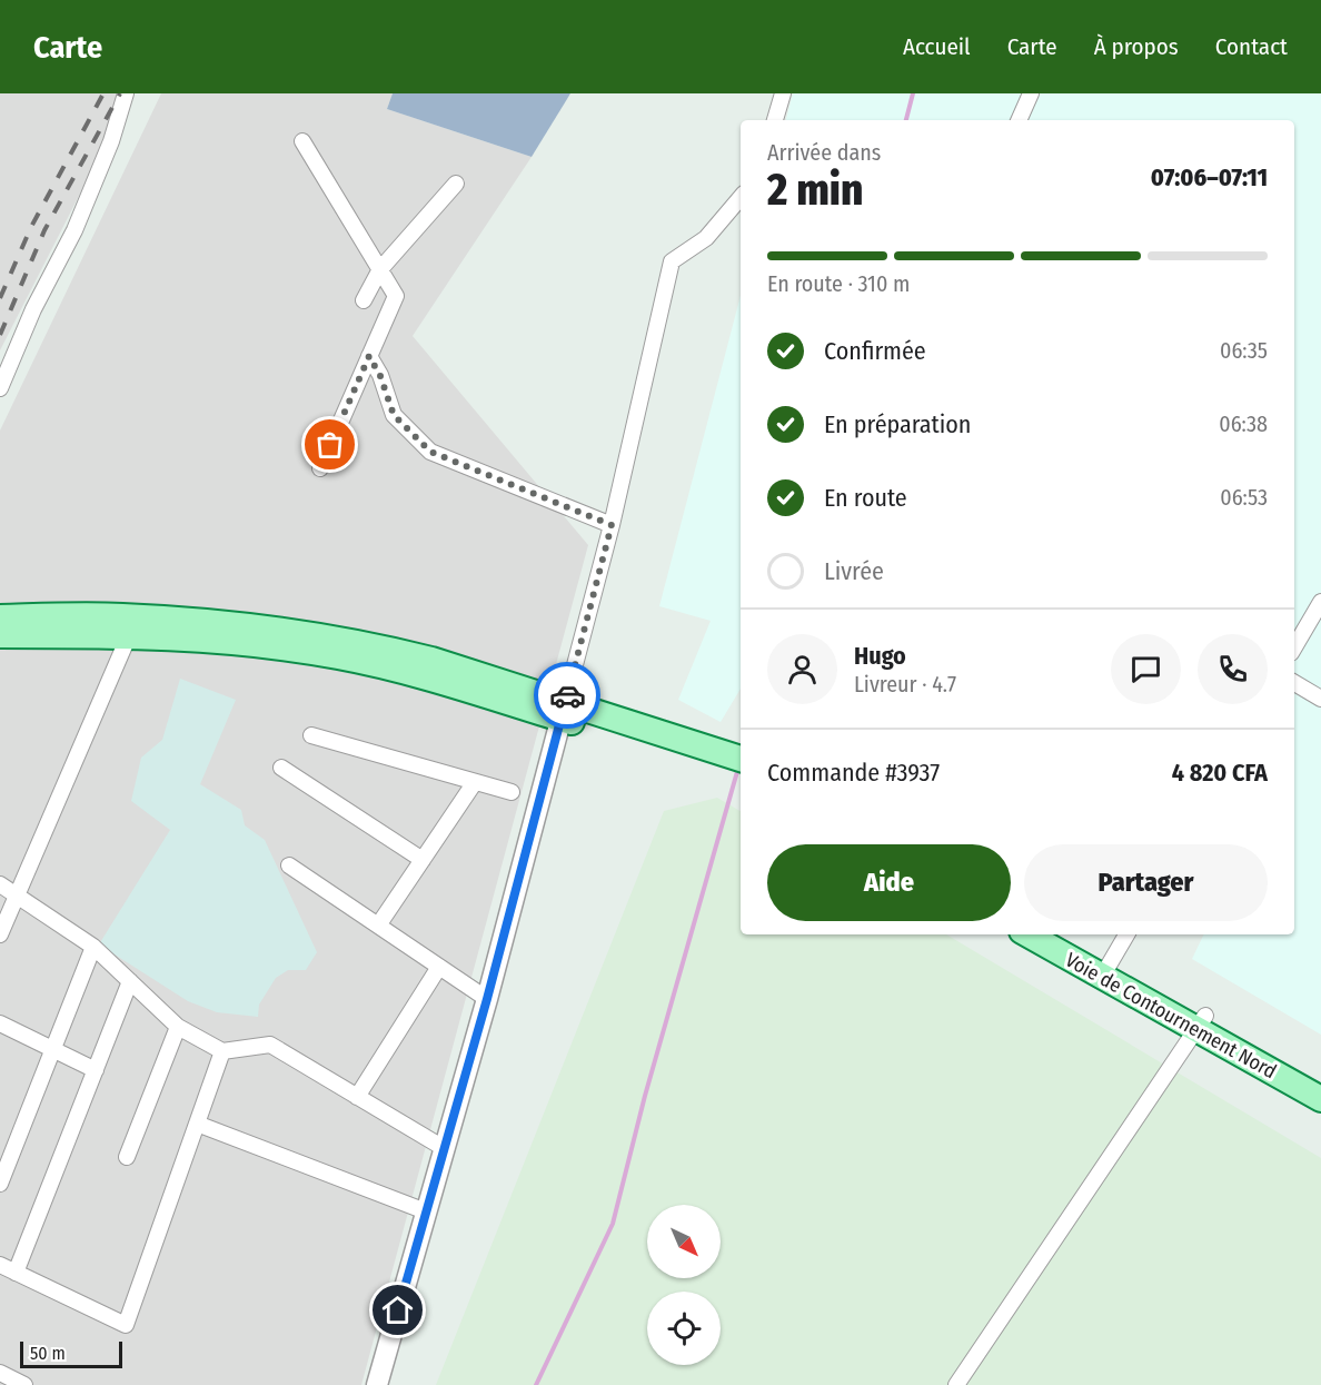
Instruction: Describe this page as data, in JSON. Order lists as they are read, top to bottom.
{
  "streets": {
    "main road": ["Voie de Contournement Nord"]
  },
  "scale_bar": "50 m",
  "north": "bottom right",
  "page": {
    "header": "Carte",
    "nav": [
      "Accueil",
      "Carte",
      "À propos",
      "Contact"
    ],
    "heading": ["2 min", "Arrivée dans", "07:06–07:11"],
    "panel": [
      "Hugo",
      "Livreur · 4.7",
      "Commande #3937",
      "4 820 CFA"
    ],
    "bar": "En route · 310 m",
    "list": [
      ["Confirmée", "06:35"],
      ["En préparation", "06:38"],
      ["En route", "06:53"],
      "Livrée"
    ],
    "buttons": ["Aide", "Partager"],
    "scale": "50 m"
  }
}
